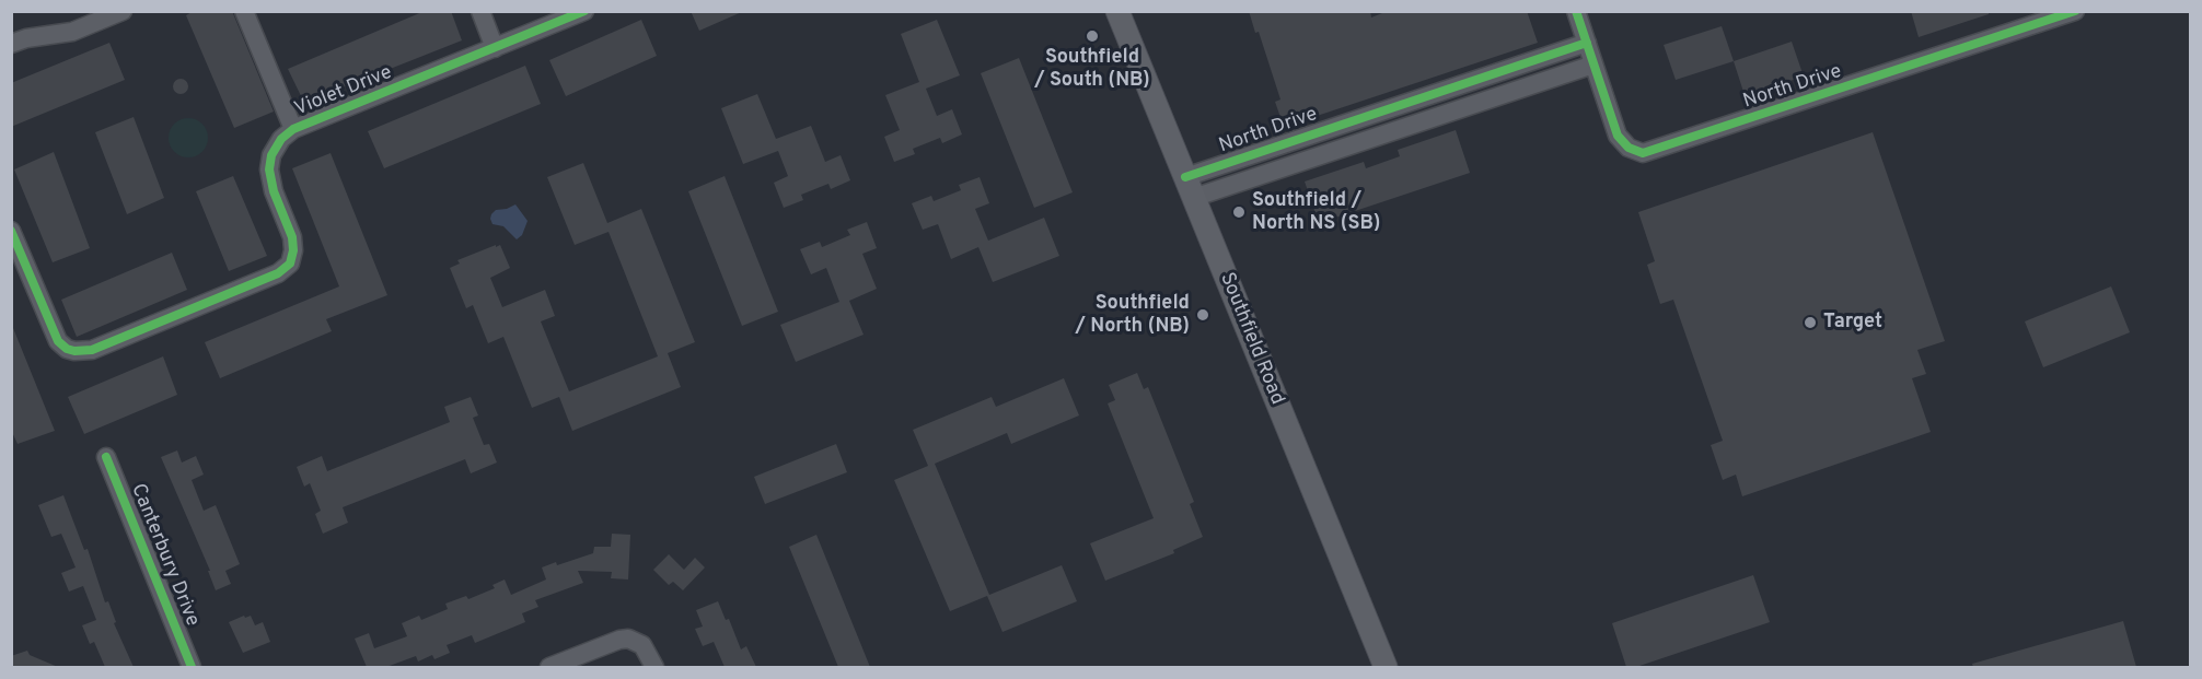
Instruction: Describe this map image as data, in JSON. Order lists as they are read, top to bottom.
{
  "streets": {
    "main road": ["Southfield Road"],
    "street": ["North Drive", "Violet Drive", "Canterbury Drive"]
  },
  "crossings": [
    ["North Drive", "Southfield Road"]
  ],
  "places": [
    "Southfield / South (NB)",
    "Southfield / North NS (SB)",
    "Southfield / North (NB)",
    "Target"
  ]
}
